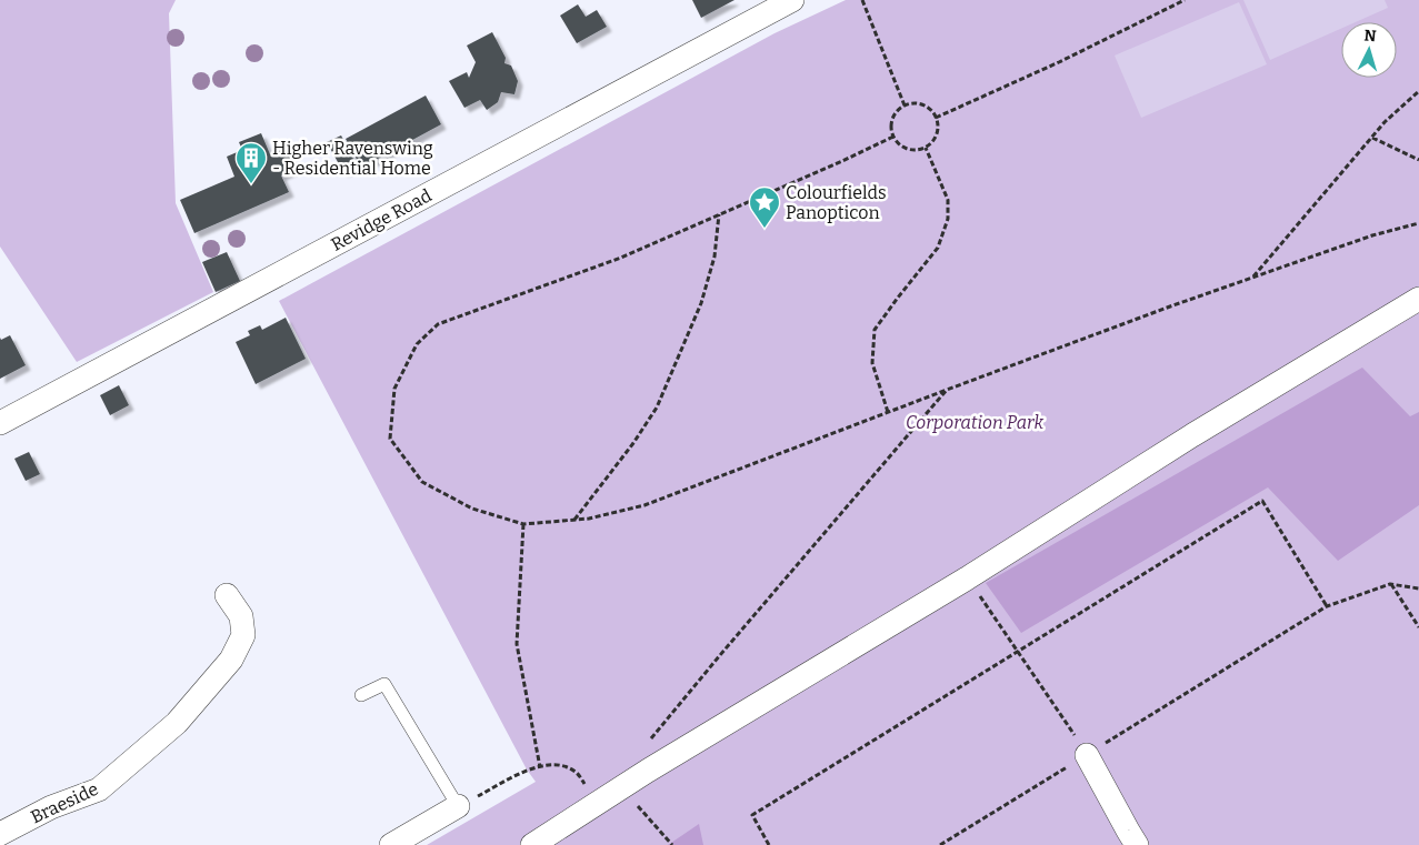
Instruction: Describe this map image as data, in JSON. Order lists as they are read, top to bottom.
{
  "streets": {
    "street": ["Revidge Road", "Braeside"]
  },
  "parks": ["Corporation Park"],
  "places": {
    "building": ["Higher Ravenswing - Residential Home"],
    "place": ["Colourfields Panopticon"]
  },
  "north": "top"
}
